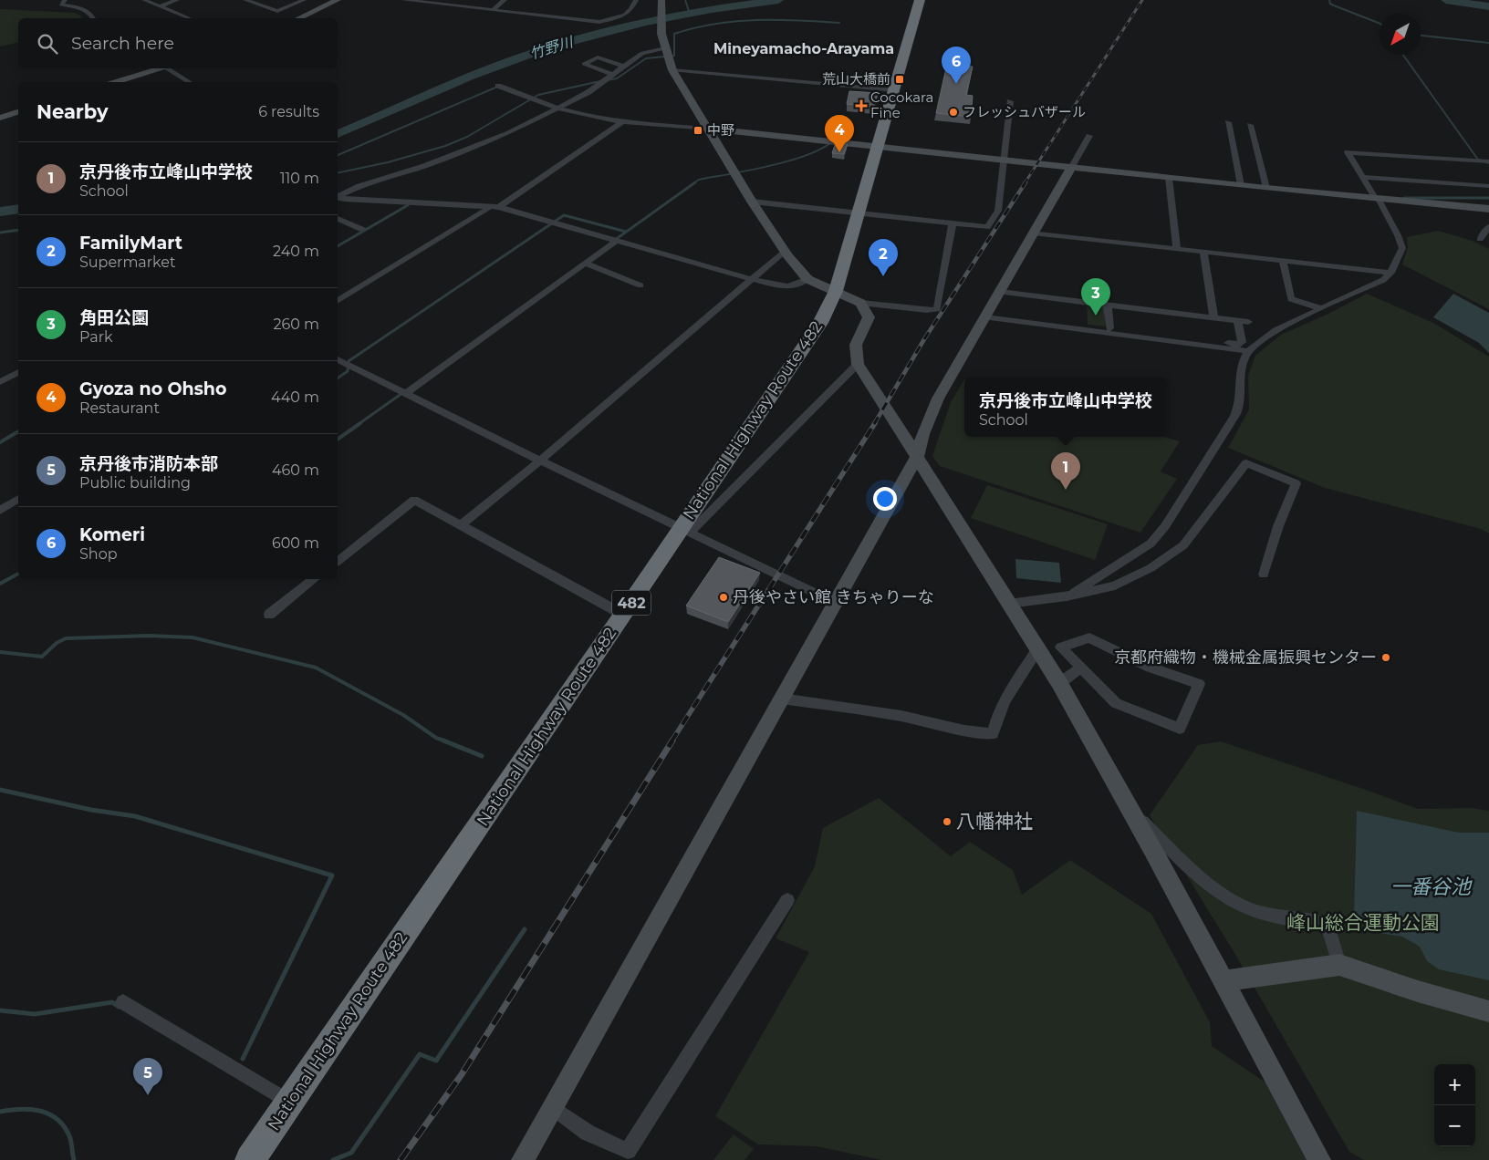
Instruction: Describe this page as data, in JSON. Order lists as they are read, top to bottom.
{
  "streets": {
    "highway": ["National Highway Route 482", "482"]
  },
  "districts": ["Mineyamacho-Arayama"],
  "water": ["竹野川", "一番谷池"],
  "parks": ["峰山総合運動公園"],
  "places": {
    "transit": ["荒山大橋前", "中野"],
    "health": ["Cocokara Fine"],
    "other": [
      "フレッシュバザール",
      "丹後やさい館 きちゃりーな",
      "京都府織物・機械金属振興センター",
      "八幡神社"
    ]
  },
  "north": "bottom left",
  "page": {
    "search": "Search here",
    "pins": [
      "6",
      "4",
      "2",
      "3",
      "1",
      "5"
    ],
    "heading": ["Nearby", "6 results"],
    "list": [
      {
        "mark": "1",
        "name": "京丹後市立峰山中学校",
        "note": "School",
        "value": "110 m"
      },
      {
        "mark": "2",
        "name": "FamilyMart",
        "note": "Supermarket",
        "value": "240 m"
      },
      {
        "mark": "3",
        "name": "角田公園",
        "note": "Park",
        "value": "260 m"
      },
      {
        "mark": "4",
        "name": "Gyoza no Ohsho",
        "note": "Restaurant",
        "value": "440 m"
      },
      {
        "mark": "5",
        "name": "京丹後市消防本部",
        "note": "Public building",
        "value": "460 m"
      },
      {
        "mark": "6",
        "name": "Komeri",
        "note": "Shop",
        "value": "600 m"
      }
    ],
    "popup": ["京丹後市立峰山中学校", "School"],
    "map_buttons": ["+", "−"]
  }
}
